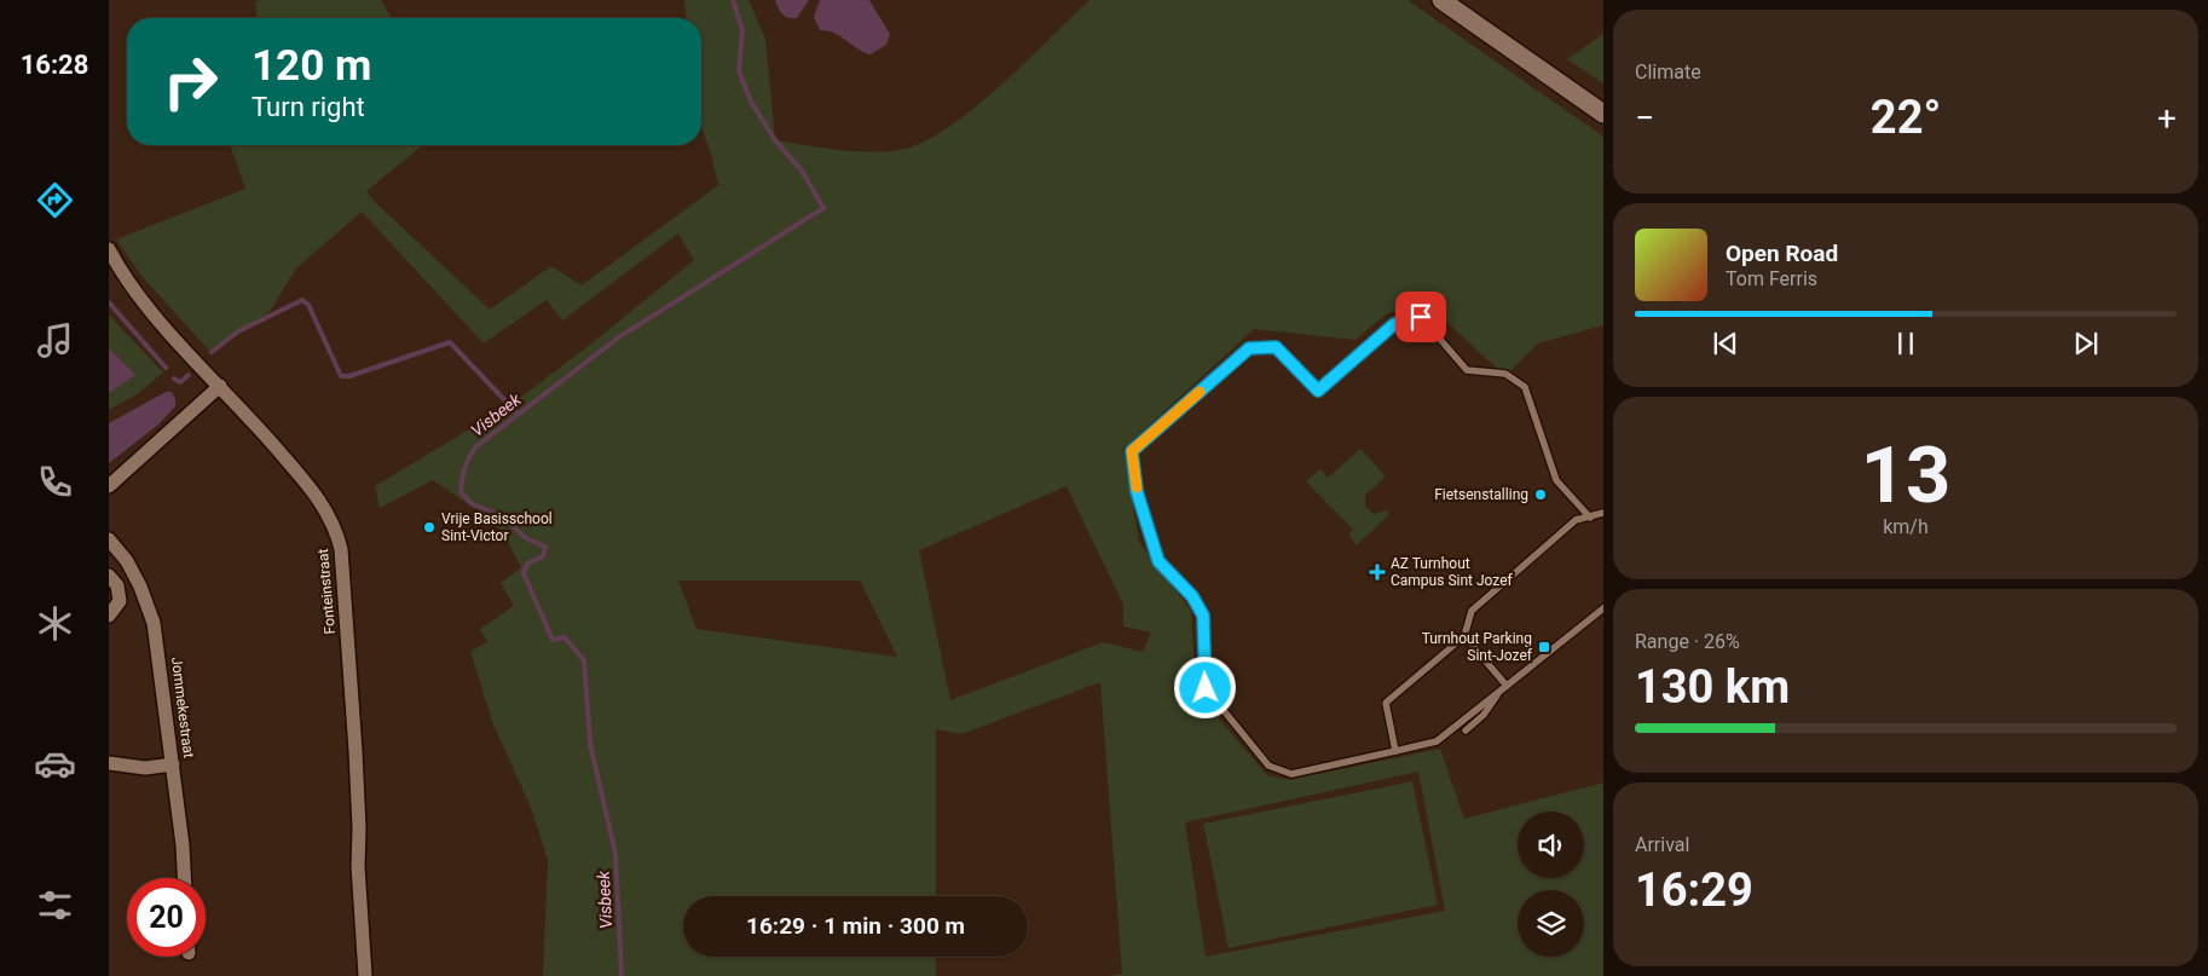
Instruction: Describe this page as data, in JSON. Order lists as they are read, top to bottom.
{
  "streets": {
    "street": ["Fonteinstraat", "Jommekestraat"]
  },
  "water": ["Visbeek"],
  "places": {
    "other": ["Fietsenstalling", "Vrije Basisschool Sint-Victor"],
    "health": ["AZ Turnhout Campus Sint Jozef"],
    "transit": ["Turnhout Parking Sint-Jozef"]
  },
  "page": {
    "tabs": "16:28",
    "tile": [
      "Climate",
      ["13", "km/h"],
      ["Range · 26%", "130 km"],
      ["Arrival", "16:29"]
    ],
    "turn": ["120 m", "Turn right"],
    "heat": ["−", "22°", "+"],
    "song": ["Open Road", "Tom Ferris"],
    "limit": "20",
    "trip": "16:29 · 1 min · 300 m"
  }
}
